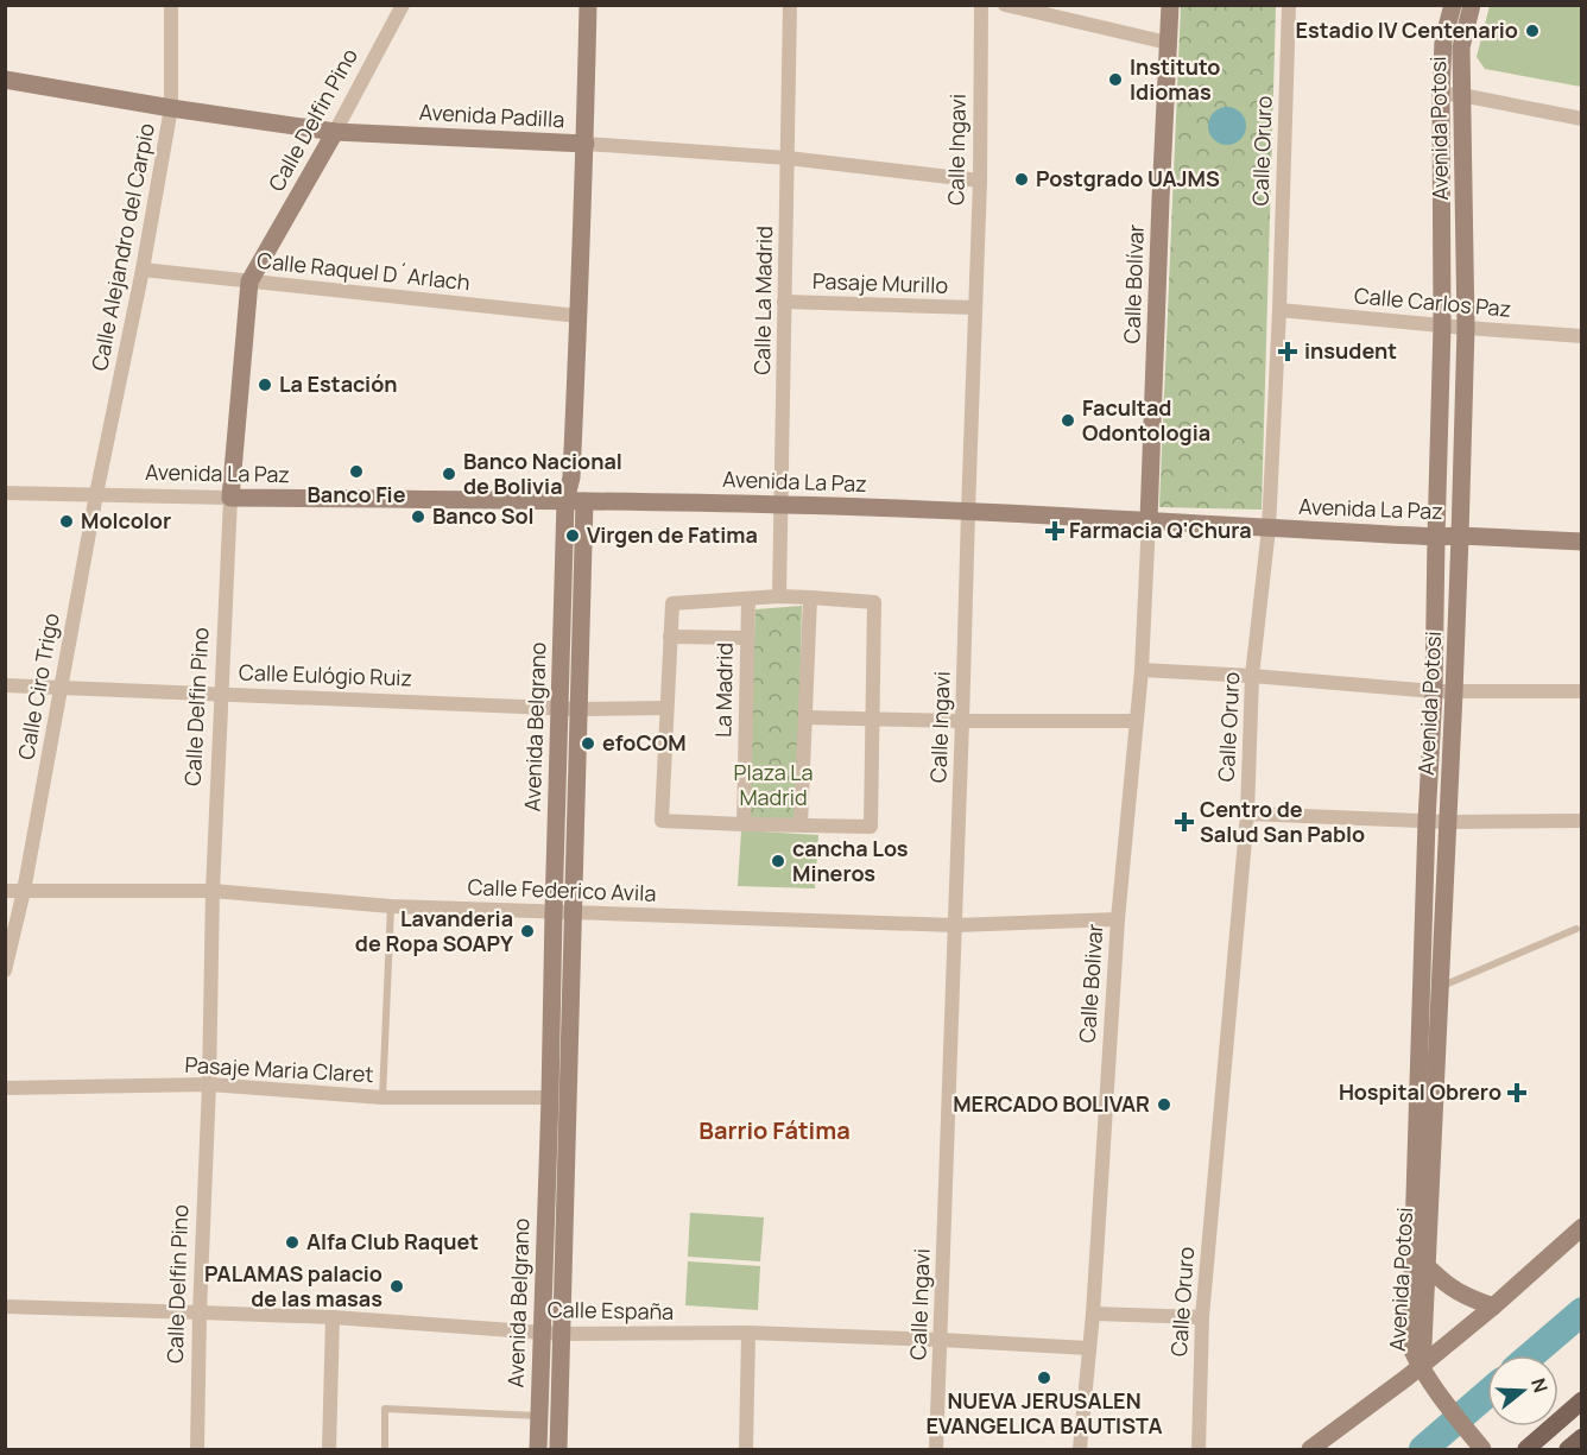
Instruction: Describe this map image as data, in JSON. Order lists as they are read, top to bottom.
{
  "streets": {
    "street": [
      "Avenida Padilla",
      "Calle Delfin Pino",
      "Avenida Potosi",
      "Calle Ingavi",
      "Calle Oruro",
      "Calle Alejandro del Carpio",
      "Calle Raquel D´Arlach",
      "Pasaje Murillo",
      "Calle Bolívar",
      "Calle La Madrid",
      "Calle Carlos Paz",
      "Avenida La Paz",
      "Calle Eulógio Ruiz",
      "Calle Ciro Trigo",
      "La Madrid",
      "Avenida Belgrano",
      "Calle Federico Avila",
      "Calle Bolivar",
      "Pasaje Maria Claret",
      "Calle España"
    ]
  },
  "crossings": [
    ["Avenida Padilla", "Calle Delfin Pino"],
    ["Avenida Padilla", "Calle Ingavi"],
    ["Avenida Padilla", "Calle Alejandro del Carpio"],
    ["Avenida Padilla", "Calle La Madrid"],
    ["Avenida Padilla", "Avenida Belgrano"],
    ["Calle Delfin Pino", "Calle Raquel D´Arlach"],
    ["Calle Delfin Pino", "Avenida La Paz"],
    ["Calle Delfin Pino", "Calle Eulógio Ruiz"],
    ["Calle Delfin Pino", "Calle Federico Avila"],
    ["Calle Delfin Pino", "Pasaje Maria Claret"],
    ["Calle Delfin Pino", "Calle España"],
    ["Avenida Potosi", "Calle Carlos Paz"],
    ["Avenida Potosi", "Avenida La Paz"],
    ["Calle Ingavi", "Pasaje Murillo"],
    ["Calle Ingavi", "Avenida La Paz"],
    ["Calle Ingavi", "Calle Federico Avila"],
    ["Calle Ingavi", "Calle España"],
    ["Calle Oruro", "Calle Carlos Paz"],
    ["Calle Oruro", "Avenida La Paz"],
    ["Calle Alejandro del Carpio", "Calle Raquel D´Arlach"],
    ["Calle Alejandro del Carpio", "Avenida La Paz"],
    ["Calle Alejandro del Carpio", "Calle Ciro Trigo"],
    ["Calle Raquel D´Arlach", "Avenida Belgrano"],
    ["Pasaje Murillo", "Calle La Madrid"],
    ["Calle Bolívar", "Avenida La Paz"],
    ["Calle Bolívar", "Calle Bolivar"],
    ["Calle La Madrid", "Avenida La Paz"],
    ["Avenida La Paz", "Calle Ciro Trigo"],
    ["Avenida La Paz", "Avenida Belgrano"],
    ["Avenida La Paz", "Calle Bolivar"],
    ["Calle Eulógio Ruiz", "Calle Ciro Trigo"],
    ["Calle Eulógio Ruiz", "Avenida Belgrano"],
    ["Calle Ciro Trigo", "Calle Federico Avila"],
    ["Avenida Belgrano", "Calle Federico Avila"],
    ["Avenida Belgrano", "Pasaje Maria Claret"],
    ["Avenida Belgrano", "Calle España"],
    ["Calle Federico Avila", "Calle Bolivar"],
    ["Calle Bolivar", "Calle España"]
  ],
  "districts": ["Barrio Fátima"],
  "parks": ["Plaza La Madrid"],
  "places": {
    "other": [
      "Estadio IV Centenario",
      "Instituto Idiomas",
      "Postgrado UAJMS",
      "La Estación",
      "Facultad Odontologia",
      "Banco Fie",
      "Banco Nacional de Bolivia",
      "Banco Sol",
      "Molcolor",
      "Virgen de Fatima",
      "efoCOM",
      "cancha Los Mineros",
      "Lavanderia de Ropa SOAPY",
      "MERCADO BOLIVAR",
      "Alfa Club Raquet",
      "PALAMAS palacio de las masas",
      "NUEVA JERUSALEN EVANGELICA BAUTISTA"
    ],
    "health": [
      "insudent",
      "Farmacia Q'Chura",
      "Centro de Salud San Pablo",
      "Hospital Obrero"
    ]
  },
  "north": "right"
}
